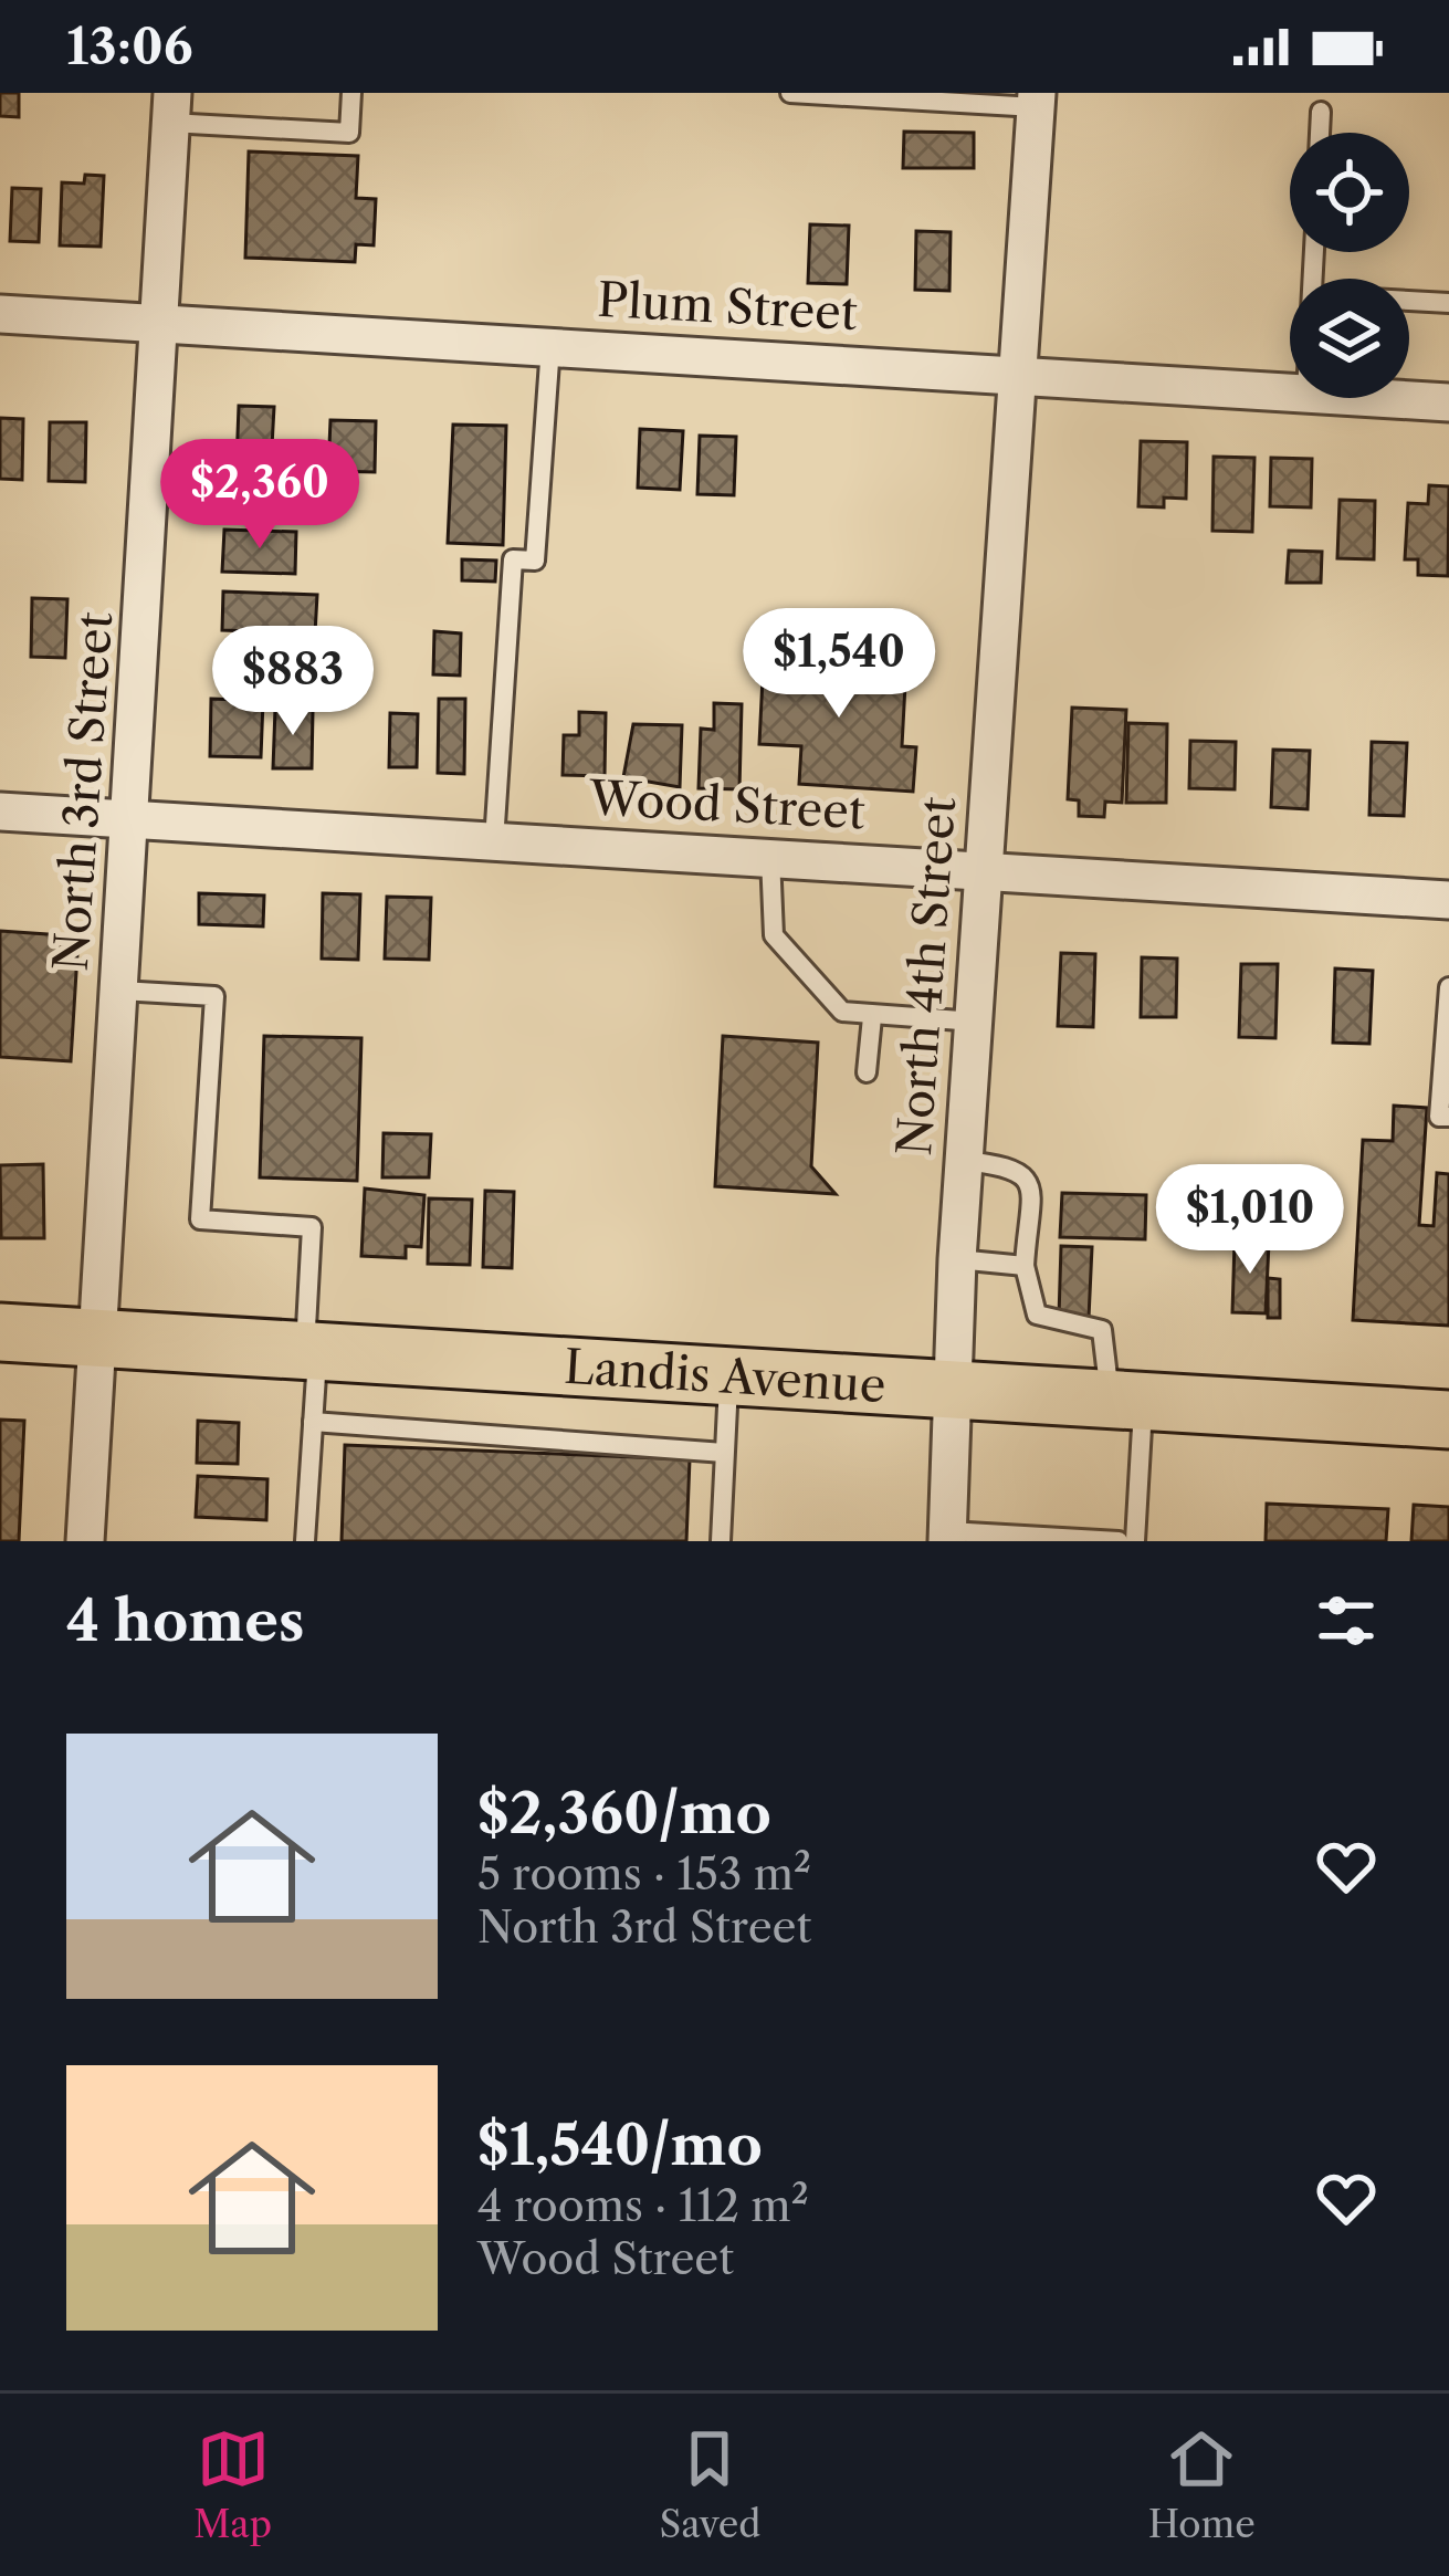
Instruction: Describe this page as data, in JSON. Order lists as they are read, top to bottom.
{
  "streets": {
    "main road": ["Landis Avenue"],
    "street": [
      "Plum Street",
      "North 3rd Street",
      "Wood Street",
      "North 4th Street"
    ]
  },
  "crossings": [
    ["Plum Street", "North 3rd Street"],
    ["Plum Street", "North 4th Street"],
    ["North 3rd Street", "Wood Street"],
    ["North 3rd Street", "Landis Avenue"],
    ["Wood Street", "North 4th Street"],
    ["North 4th Street", "Landis Avenue"]
  ],
  "page": {
    "status": "13:06",
    "price": [
      "$2,360",
      "$1,540",
      "$883",
      "$1,010"
    ],
    "heading": "4 homes",
    "list": [
      {
        "name": "$2,360/mo",
        "note": "5 rooms · 153 m² · North 3rd Street"
      },
      {
        "name": "$1,540/mo",
        "note": "4 rooms · 112 m² · Wood Street"
      }
    ],
    "tabs": ["Map", "Saved", "Home"]
  }
}
